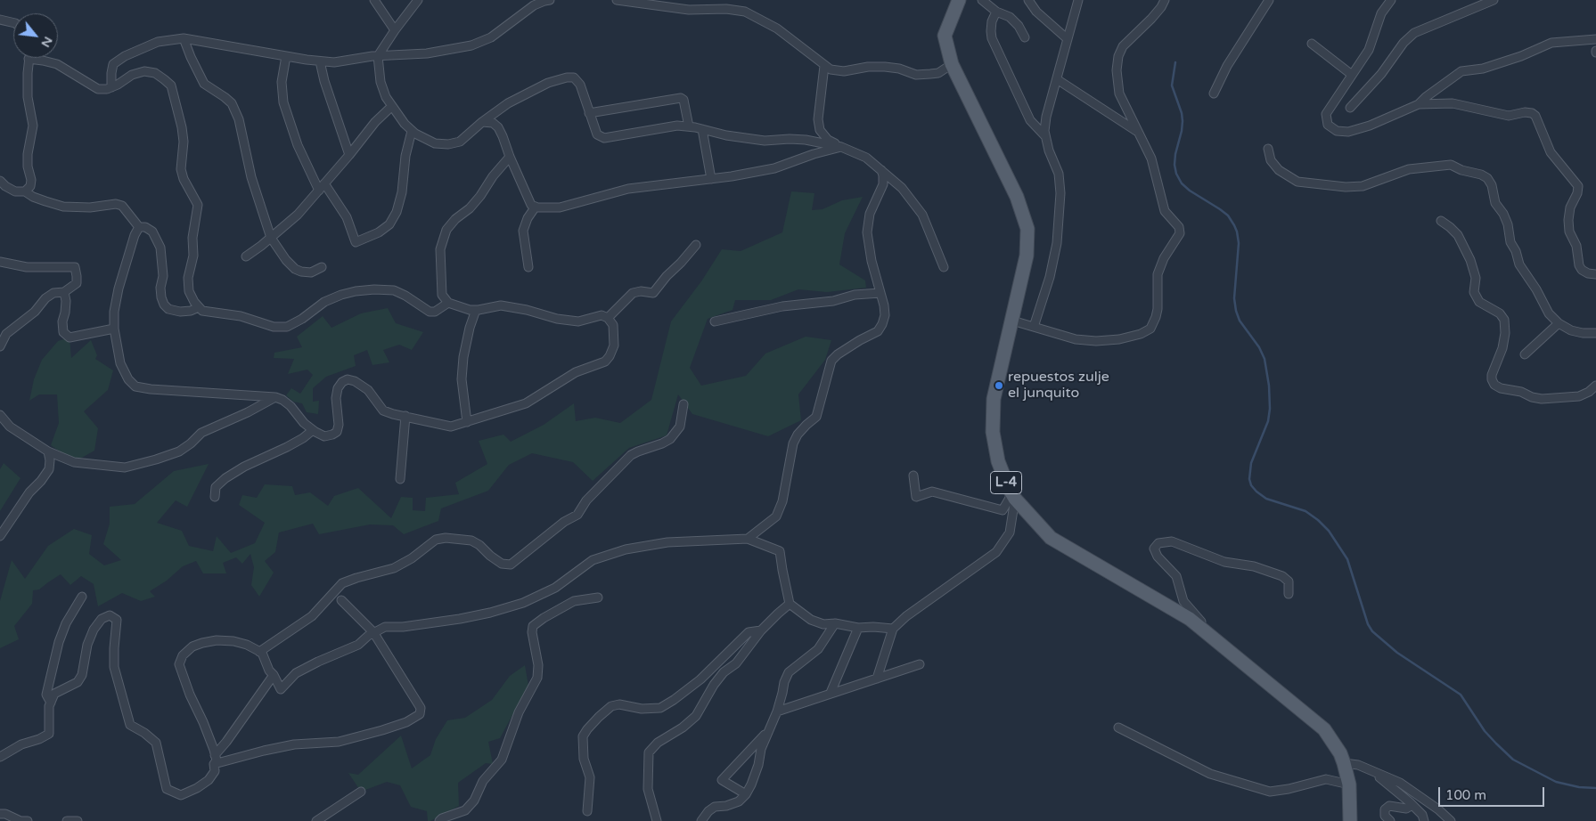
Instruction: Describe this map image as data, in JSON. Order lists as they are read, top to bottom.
{
  "streets": {
    "main road": ["L-4"]
  },
  "places": ["repuestos zulje el junquito"],
  "scale_bar": "100 m",
  "north": "bottom right"
}
